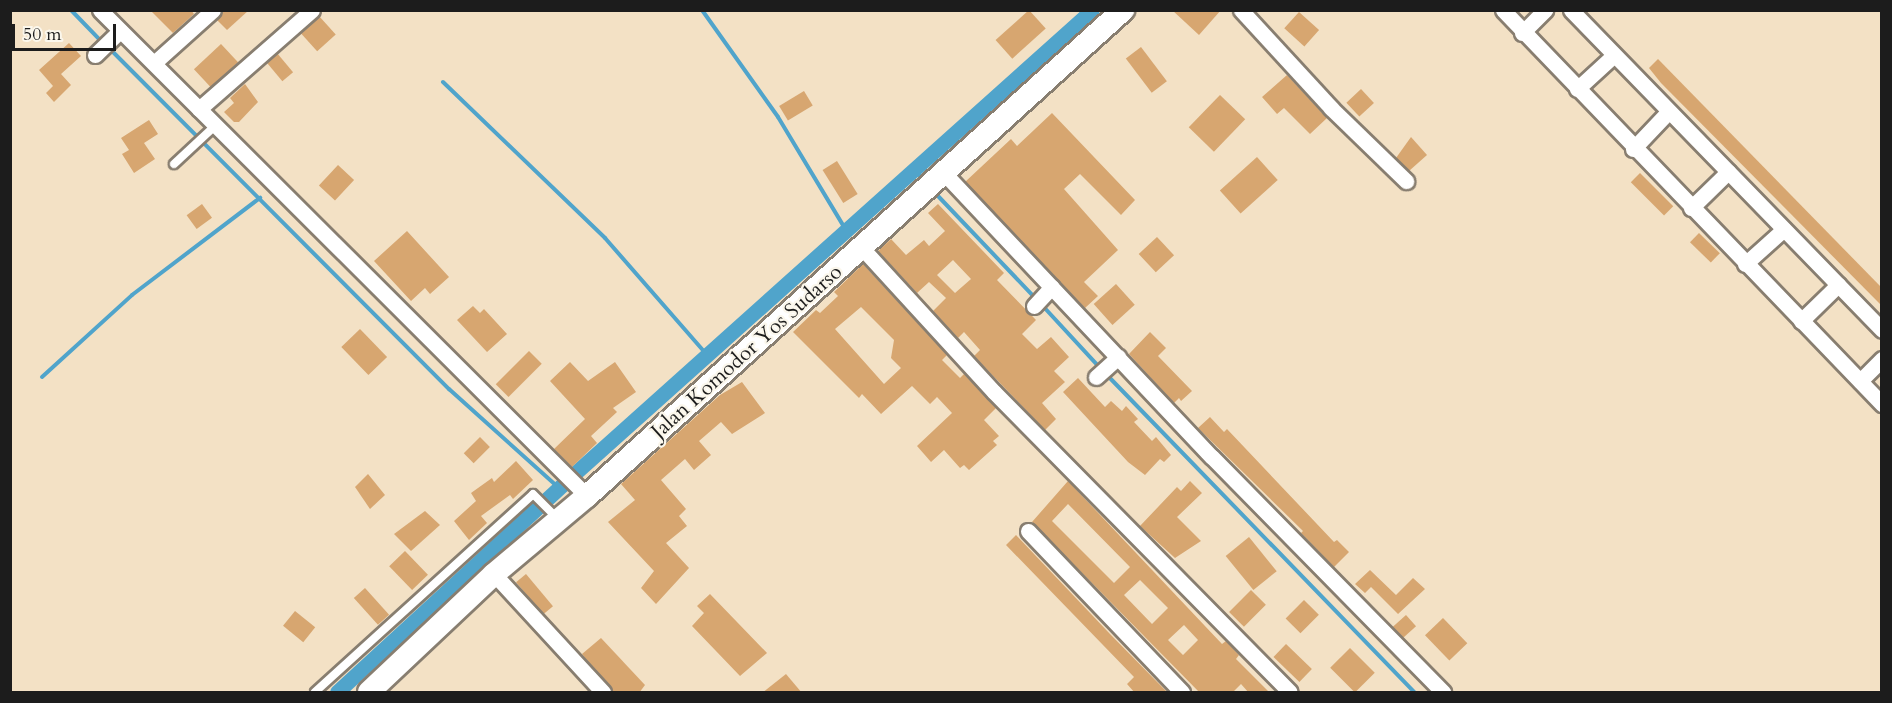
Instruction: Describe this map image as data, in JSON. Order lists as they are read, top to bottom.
{
  "streets": {
    "street": ["Jalan Komodor Yos Sudarso"]
  },
  "scale_bar": "50 m"
}
